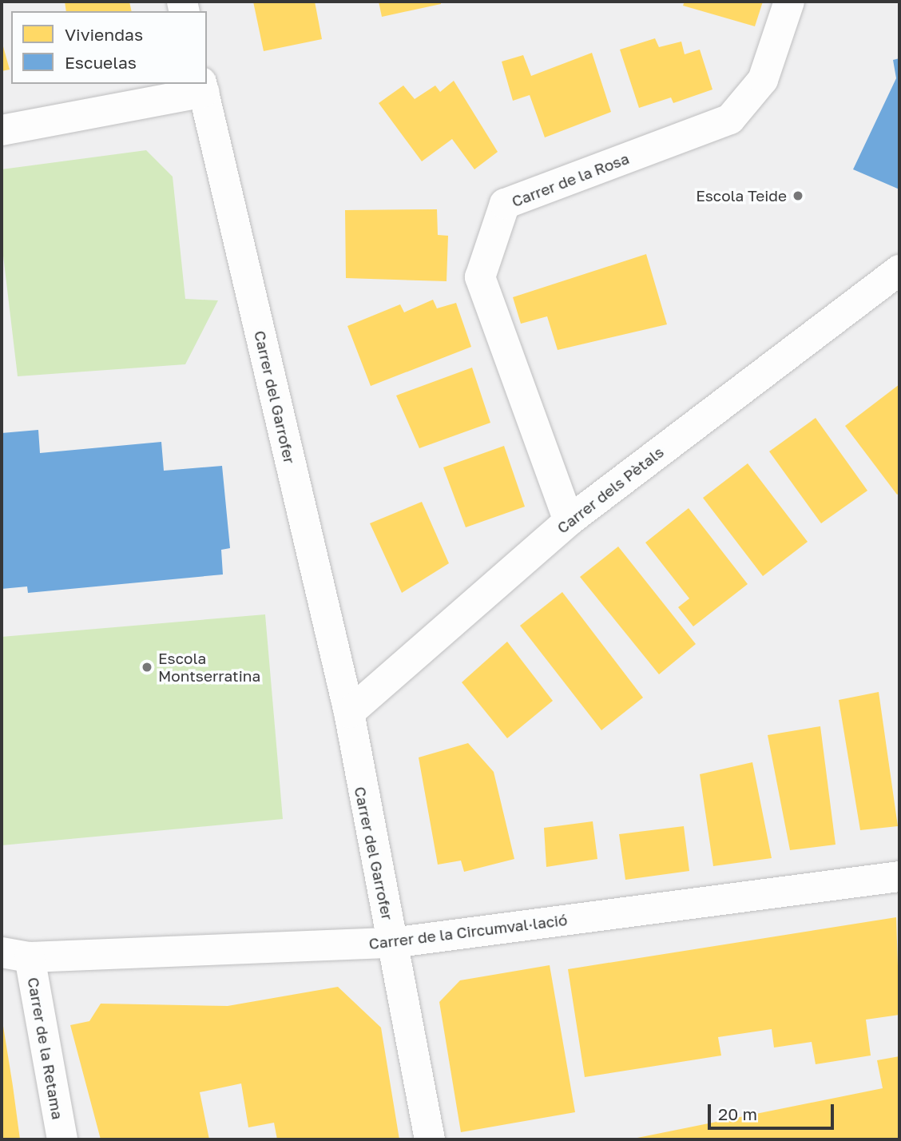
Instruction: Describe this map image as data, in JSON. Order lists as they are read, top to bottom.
{
  "streets": {
    "street": [
      "Carrer de la Rosa",
      "Carrer del Garrofer",
      "Carrer dels Pètals",
      "Carrer de la Circumval·lació",
      "Carrer de la Retama"
    ]
  },
  "crossings": [
    ["Carrer de la Rosa", "Carrer dels Pètals"],
    ["Carrer del Garrofer", "Carrer dels Pètals"],
    ["Carrer del Garrofer", "Carrer de la Circumval·lació"],
    ["Carrer de la Circumval·lació", "Carrer de la Retama"]
  ],
  "places": ["Escola Teide", "Escola Montserratina"],
  "legend": ["Viviendas", "Escuelas"],
  "scale_bar": "20 m"
}
